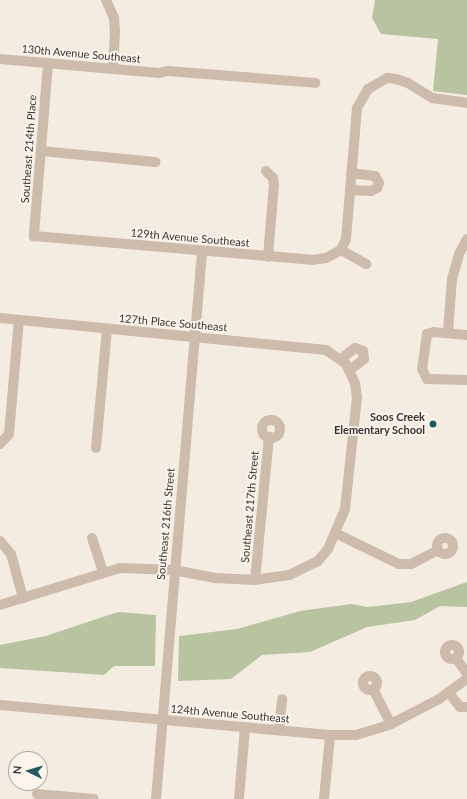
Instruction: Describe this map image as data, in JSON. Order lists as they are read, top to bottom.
{
  "streets": {
    "street": [
      "130th Avenue Southeast",
      "Southeast 214th Place",
      "129th Avenue Southeast",
      "127th Place Southeast",
      "Southeast 217th Street",
      "Southeast 216th Street",
      "124th Avenue Southeast"
    ]
  },
  "crossings": [
    ["130th Avenue Southeast", "Southeast 214th Place"],
    ["Southeast 214th Place", "129th Avenue Southeast"],
    ["129th Avenue Southeast", "Southeast 216th Street"],
    ["127th Place Southeast", "Southeast 216th Street"],
    ["Southeast 216th Street", "124th Avenue Southeast"]
  ],
  "places": ["Soos Creek Elementary School"],
  "north": "left"
}
